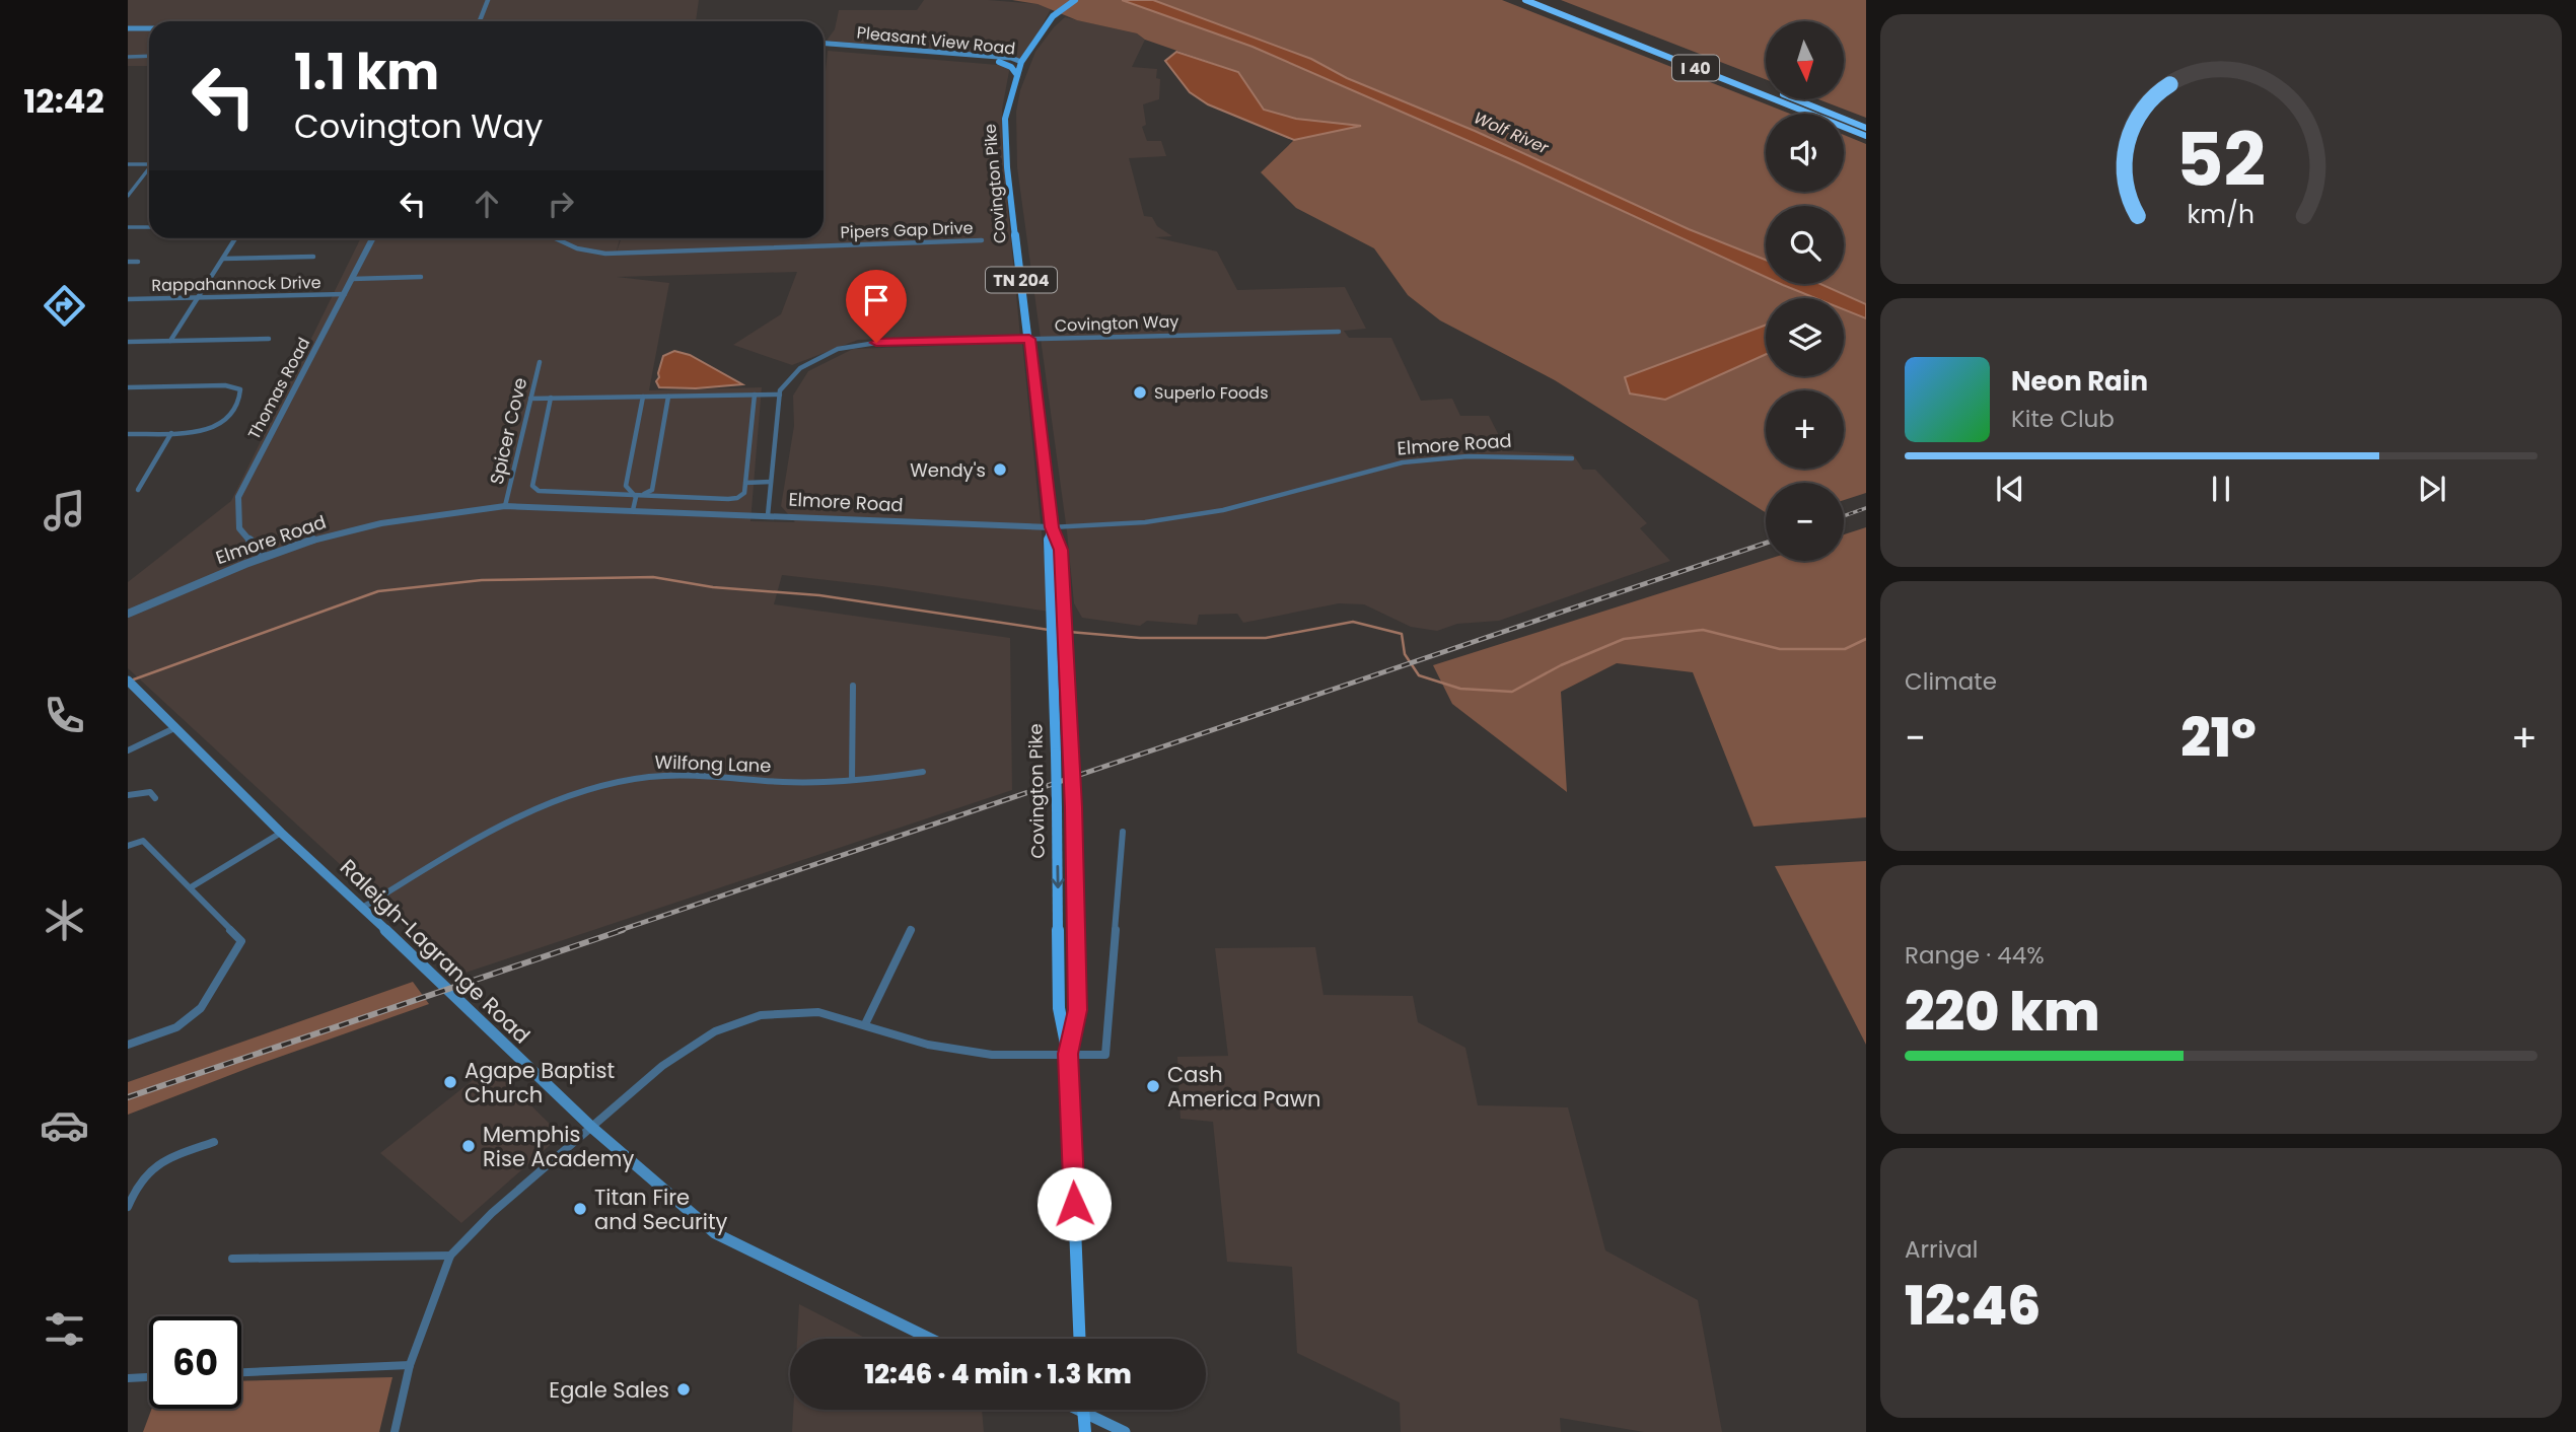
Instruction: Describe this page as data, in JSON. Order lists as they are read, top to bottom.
{
  "streets": {
    "highway": ["I 40"],
    "main road": [
      "Pleasant View Road",
      "Covington Pike",
      "TN 204",
      "Raleigh-Lagrange Road"
    ],
    "street": [
      "Pipers Gap Drive",
      "Rappahannock Drive",
      "Covington Way",
      "Thomas Road",
      "Spicer Cove",
      "Elmore Road",
      "Wilfong Lane"
    ]
  },
  "crossings": [
    ["Pleasant View Road", "Covington Pike"],
    ["Covington Pike", "Covington Way"],
    ["Covington Pike", "Elmore Road"],
    ["Rappahannock Drive", "Thomas Road"],
    ["Thomas Road", "Elmore Road"],
    ["Spicer Cove", "Elmore Road"],
    ["Wilfong Lane", "Raleigh-Lagrange Road"]
  ],
  "water": ["Wolf River"],
  "places": [
    "Superlo Foods",
    "Wendy's",
    "Agape Baptist Church",
    "Cash America Pawn",
    "Memphis Rise Academy",
    "Titan Fire and Security",
    "Egale Sales"
  ],
  "north": "bottom",
  "page": {
    "tabs": "12:42",
    "map_buttons": ["+", "−"],
    "turn": ["1.1 km", "Covington Way"],
    "song": ["Neon Rain", "Kite Club"],
    "tile": [
      "Climate",
      ["Range · 44%", "220 km"],
      ["Arrival", "12:46"]
    ],
    "heat": ["−", "21°", "+"],
    "limit": "60",
    "trip": "12:46 · 4 min · 1.3 km",
    "gauge": ["52", "km/h"]
  }
}
